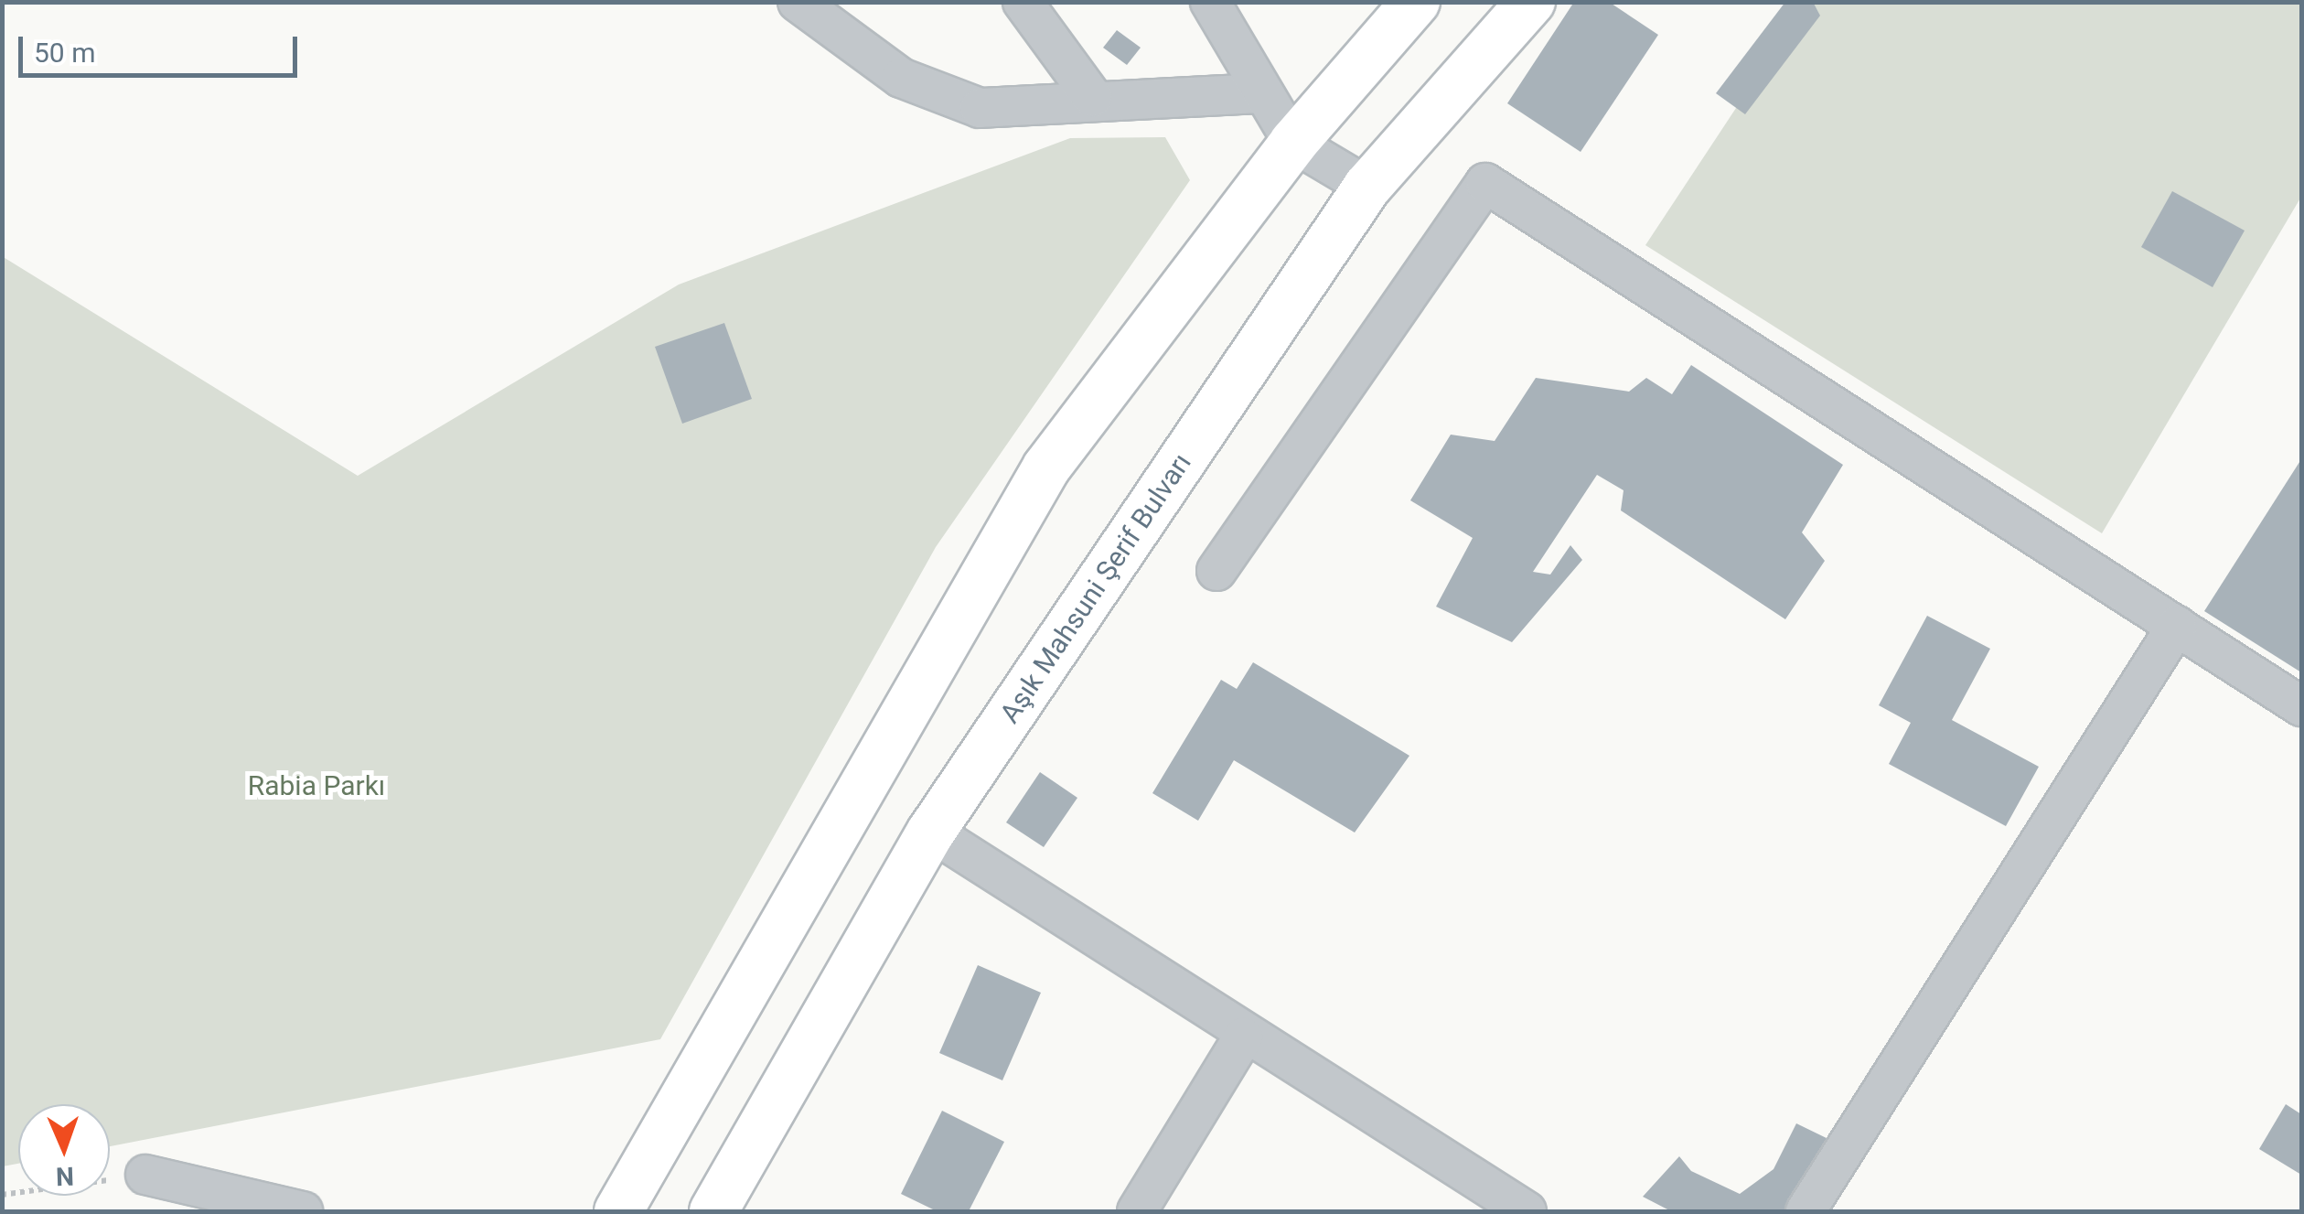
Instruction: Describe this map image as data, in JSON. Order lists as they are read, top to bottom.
{
  "streets": {
    "main road": ["Aşık Mahsuni Şerif Bulvarı"]
  },
  "parks": ["Rabia Parkı"],
  "scale_bar": "50 m",
  "north": "bottom"
}
